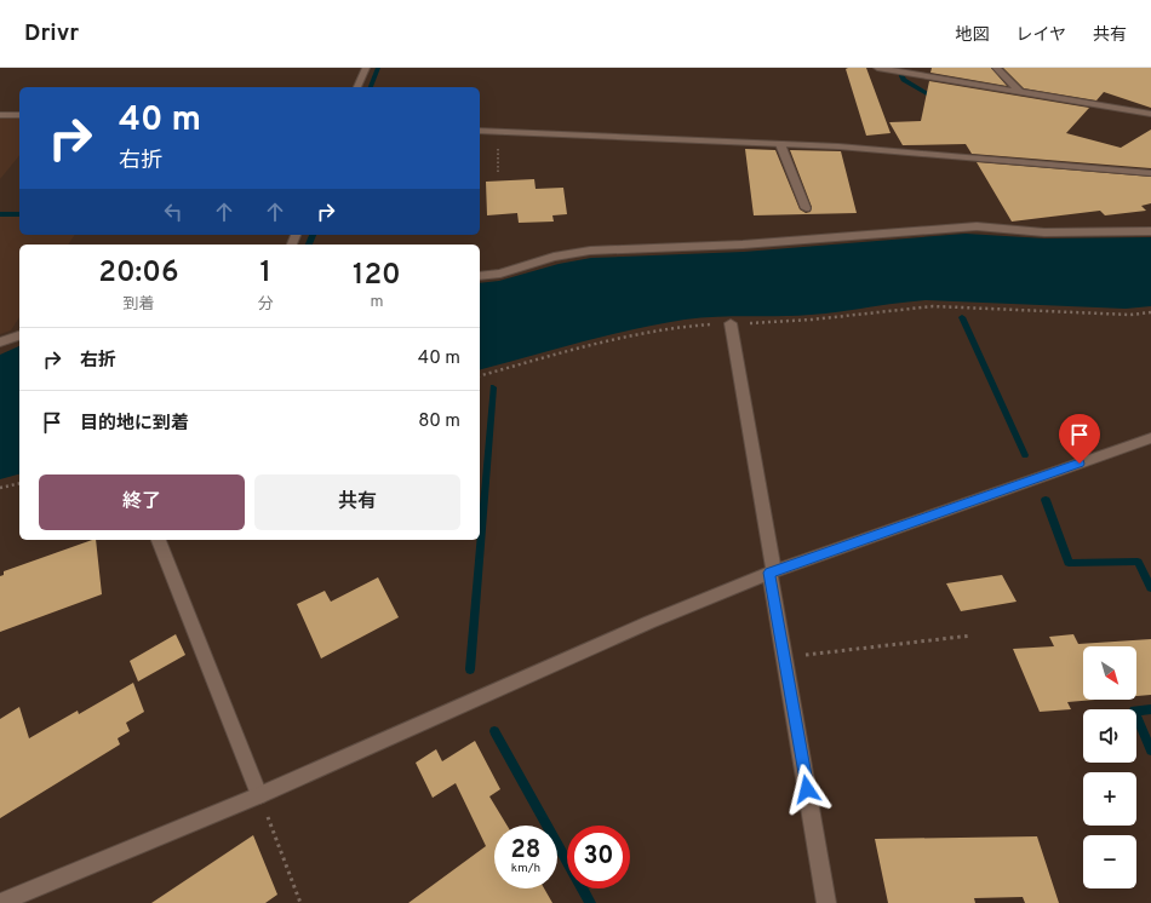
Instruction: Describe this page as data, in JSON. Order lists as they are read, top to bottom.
{
  "north": "bottom right",
  "page": {
    "header": "Drivr",
    "nav": ["地図", "レイヤ", "共有"],
    "turn": ["40 m", "右折"],
    "eta": [
      "20:06",
      "到着",
      "1",
      "分",
      "120",
      "m"
    ],
    "list": [
      {
        "name": "右折",
        "value": "40 m"
      },
      {
        "name": "目的地に到着",
        "value": "80 m"
      }
    ],
    "buttons": ["終了", "共有"],
    "map_buttons": ["+", "−"],
    "speed": "28 km/h",
    "limit": "30"
  }
}
